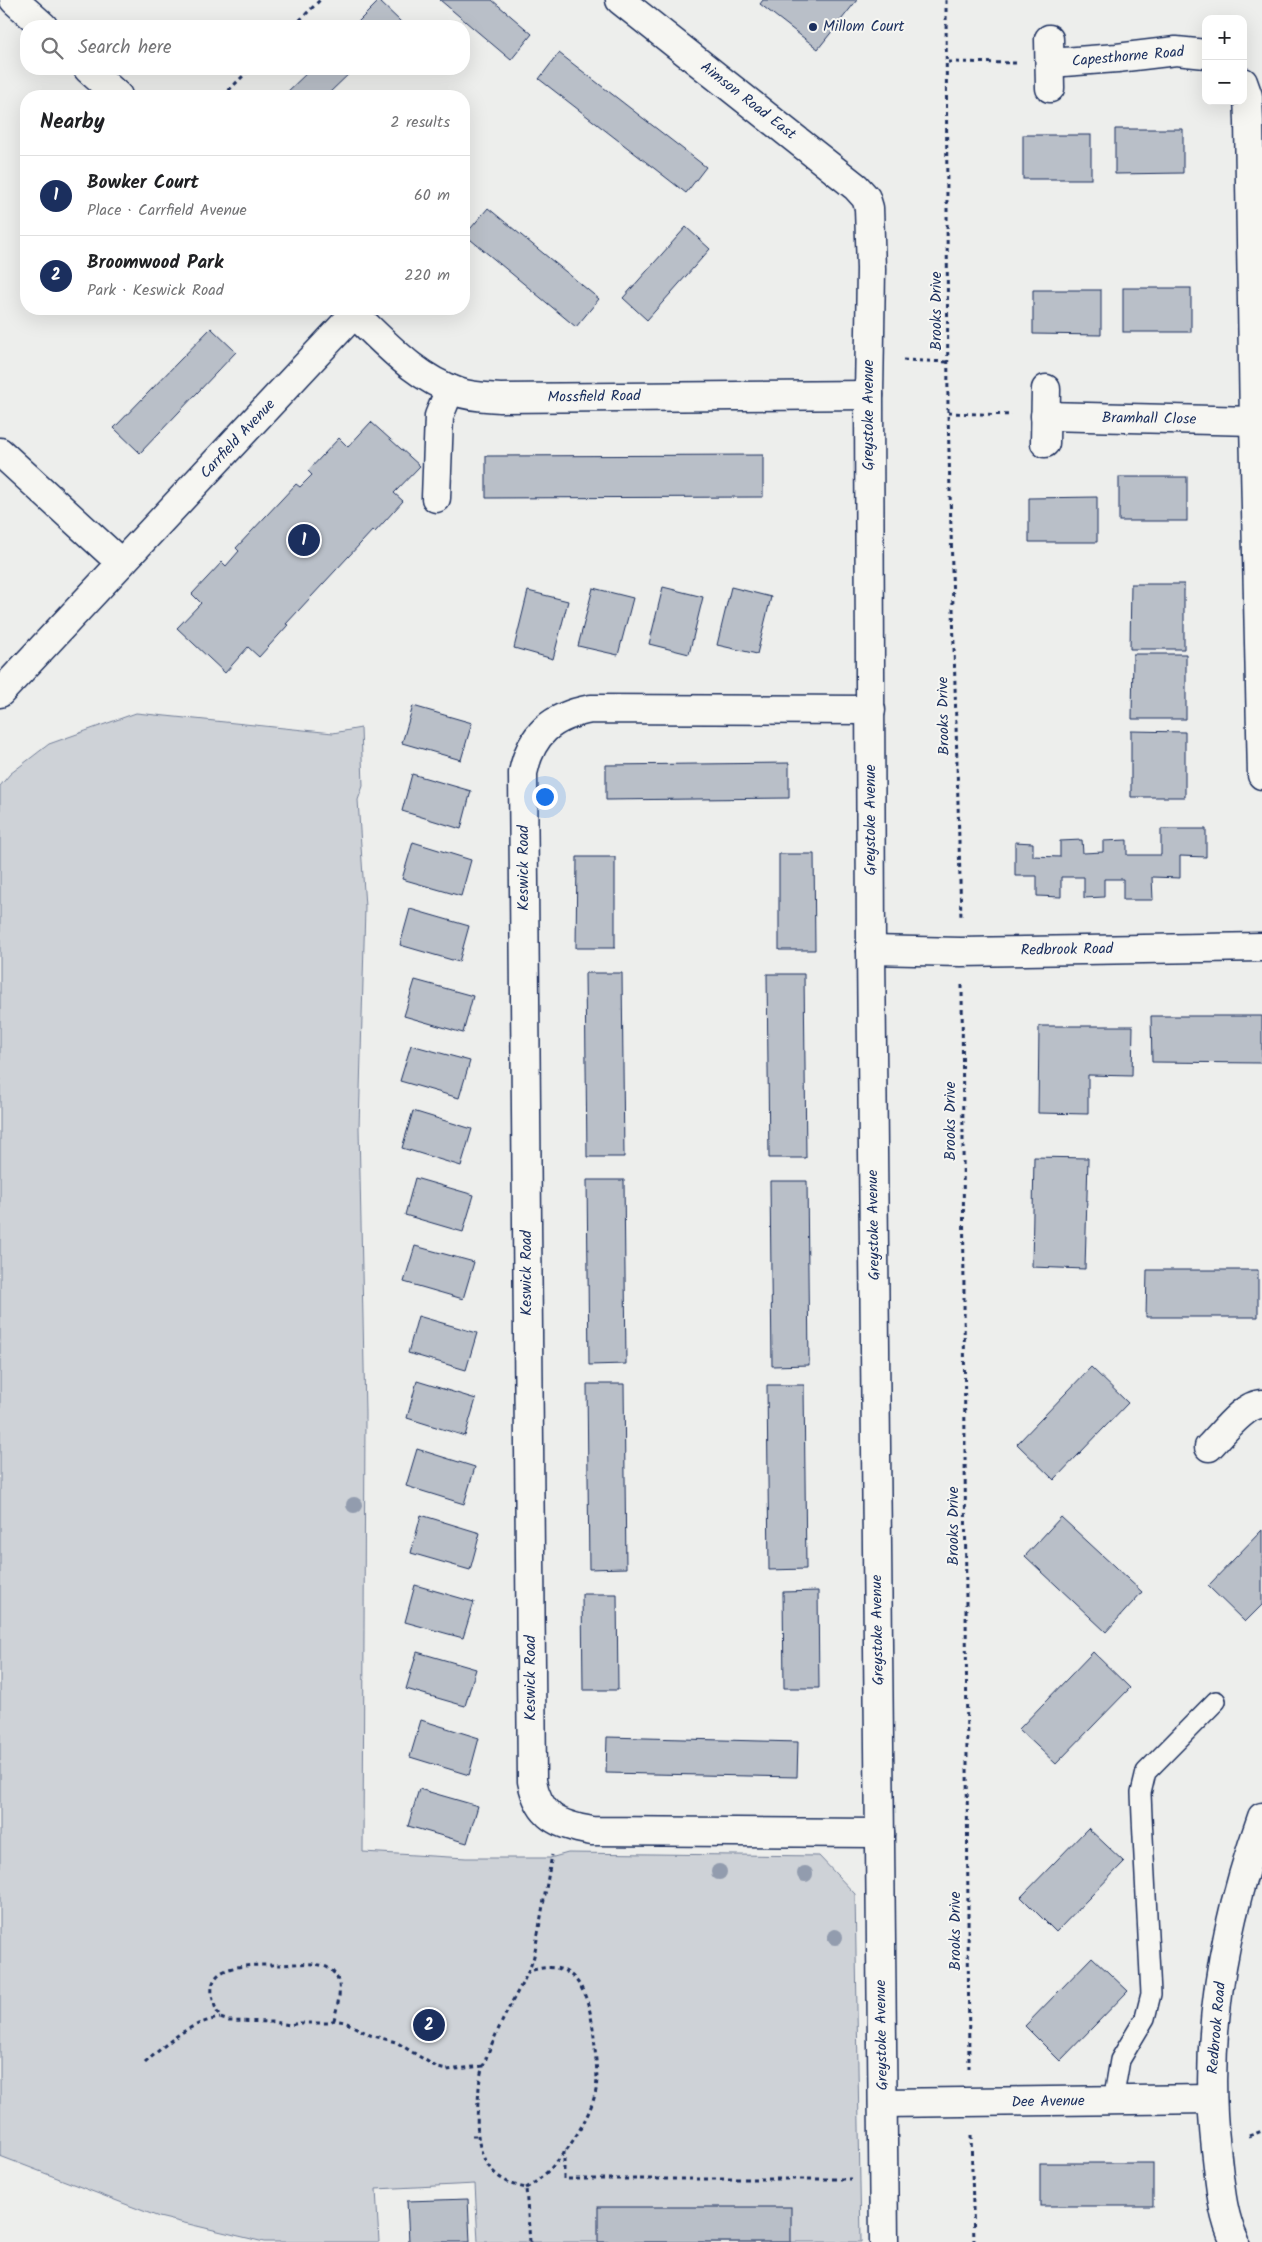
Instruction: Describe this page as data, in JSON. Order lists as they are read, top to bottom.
{
  "streets": {
    "street": [
      "Capesthorne Road",
      "Aimson Road East",
      "Mossfield Road",
      "Greystoke Avenue",
      "Bramhall Close",
      "Carrfield Avenue",
      "Keswick Road",
      "Redbrook Road",
      "Dee Avenue"
    ],
    "path": ["Brooks Drive"]
  },
  "crossings": [
    ["Aimson Road East", "Greystoke Avenue"],
    ["Brooks Drive", "Redbrook Road"],
    ["Brooks Drive", "Dee Avenue"],
    ["Mossfield Road", "Greystoke Avenue"],
    ["Greystoke Avenue", "Keswick Road"],
    ["Greystoke Avenue", "Redbrook Road"],
    ["Greystoke Avenue", "Dee Avenue"],
    ["Redbrook Road", "Dee Avenue"]
  ],
  "places": ["Millom Court"],
  "page": {
    "map_buttons": ["+", "−"],
    "search": "Search here",
    "heading": ["Nearby", "2 results"],
    "list": [
      {
        "mark": "1",
        "name": "Bowker Court",
        "note": "Place · Carrfield Avenue",
        "value": "60 m"
      },
      {
        "mark": "2",
        "name": "Broomwood Park",
        "note": "Park · Keswick Road",
        "value": "220 m"
      }
    ],
    "pins": ["1", "2"]
  }
}
